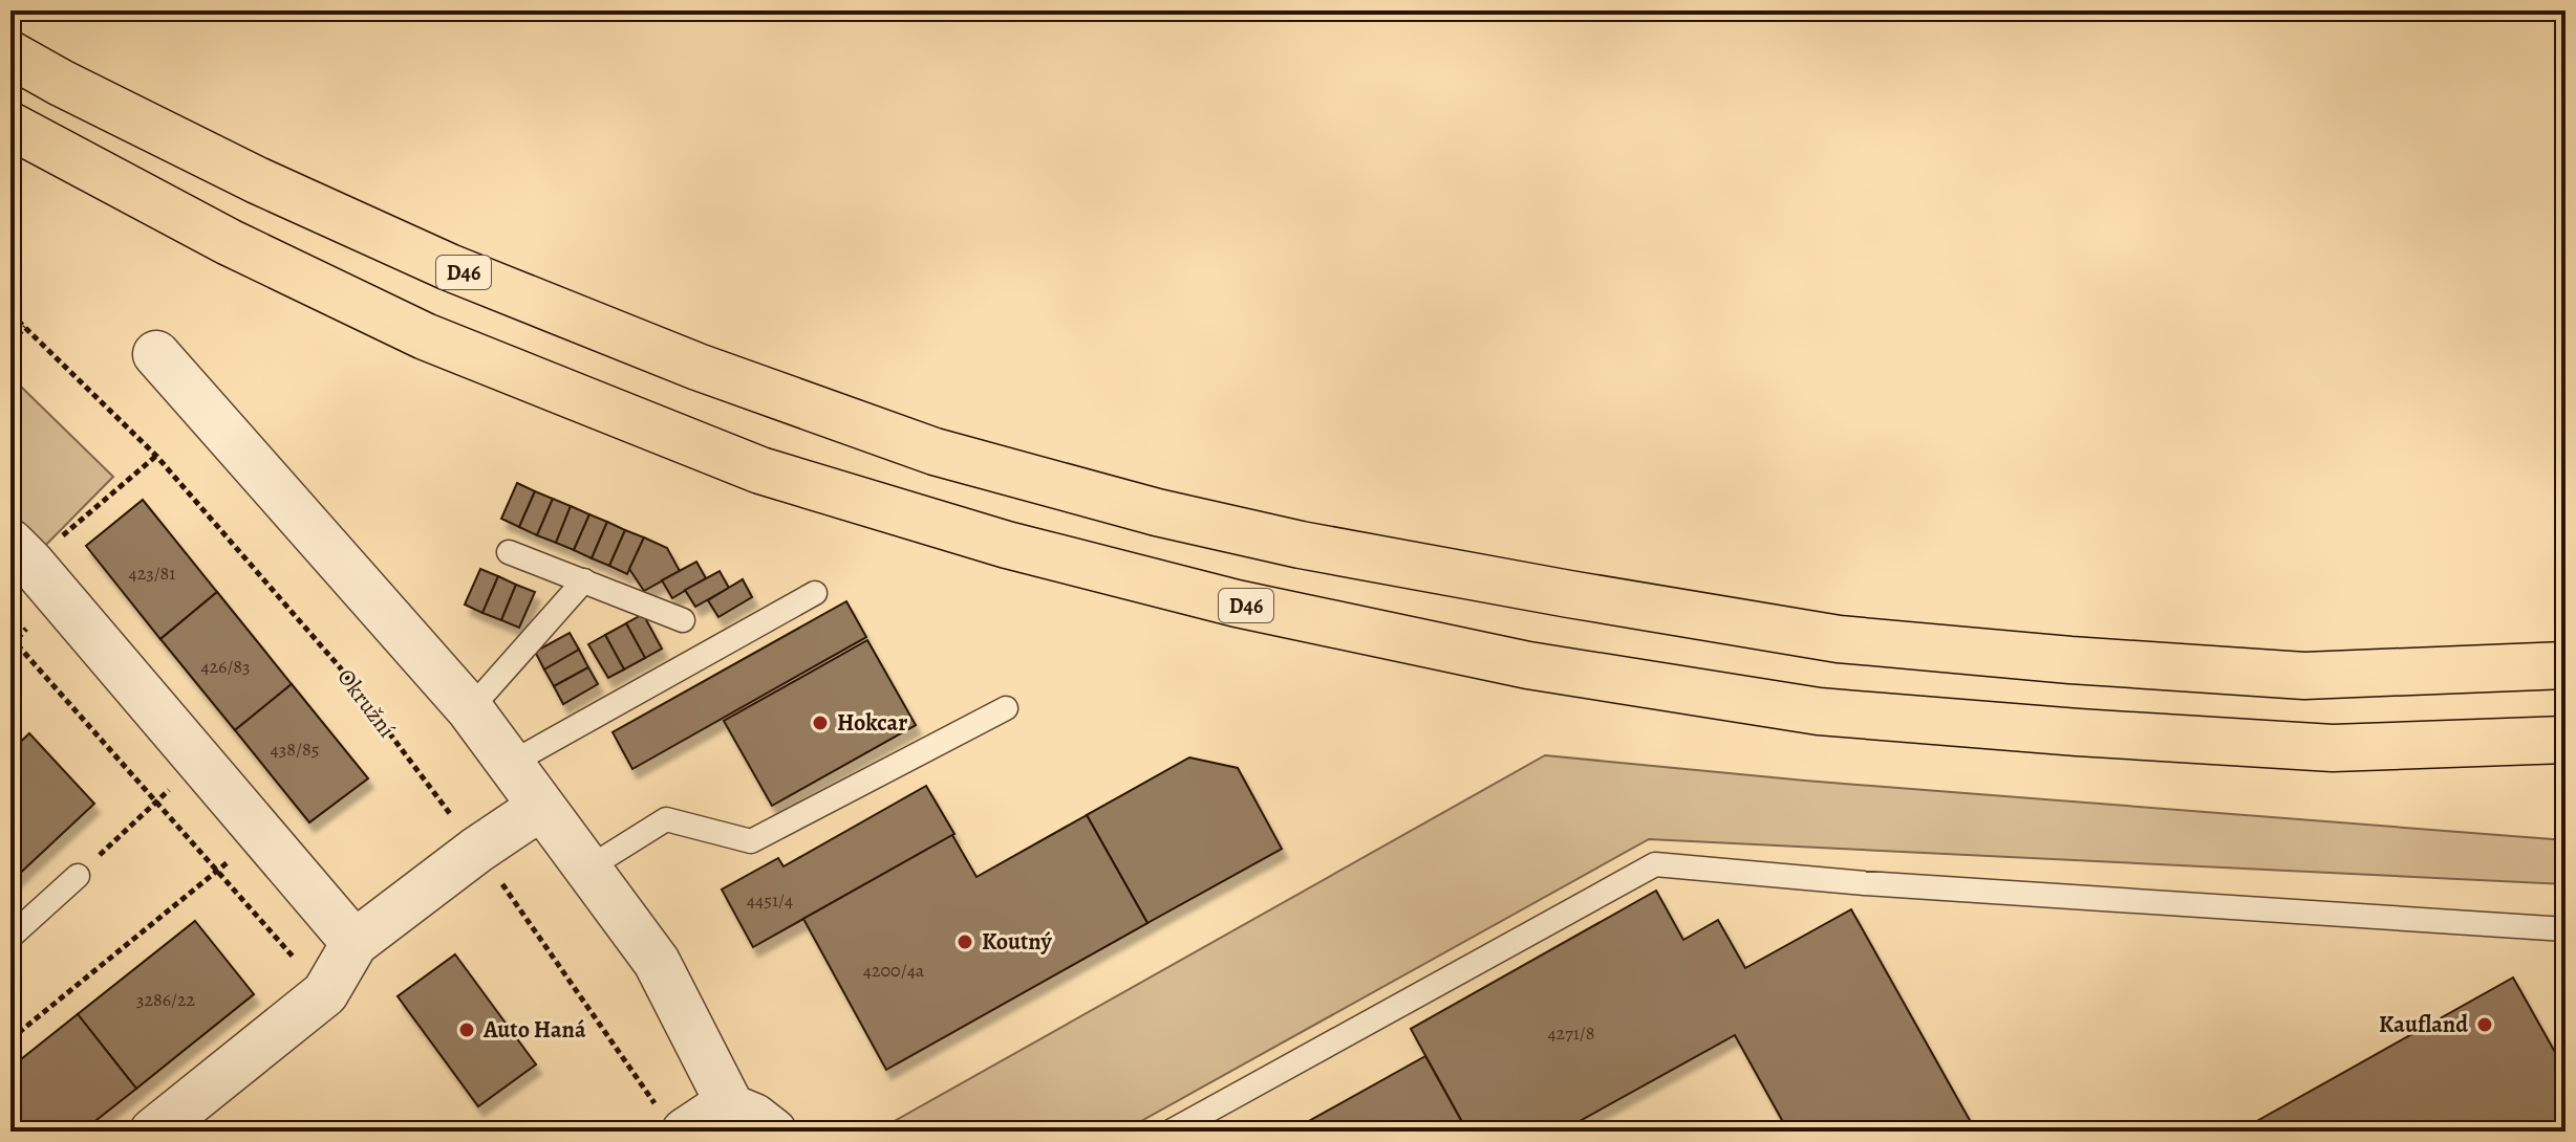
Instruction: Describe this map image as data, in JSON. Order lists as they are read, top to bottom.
{
  "streets": {
    "highway": ["D46"],
    "path": ["Okružní"]
  },
  "places": [
    "Hokcar",
    "Koutný",
    "Kaufland",
    "Auto Haná"
  ],
  "house_numbers": [
    "423/81",
    "426/83",
    "438/85",
    "4451/4",
    "4200/4a",
    "3286/22",
    "4271/8"
  ]
}
